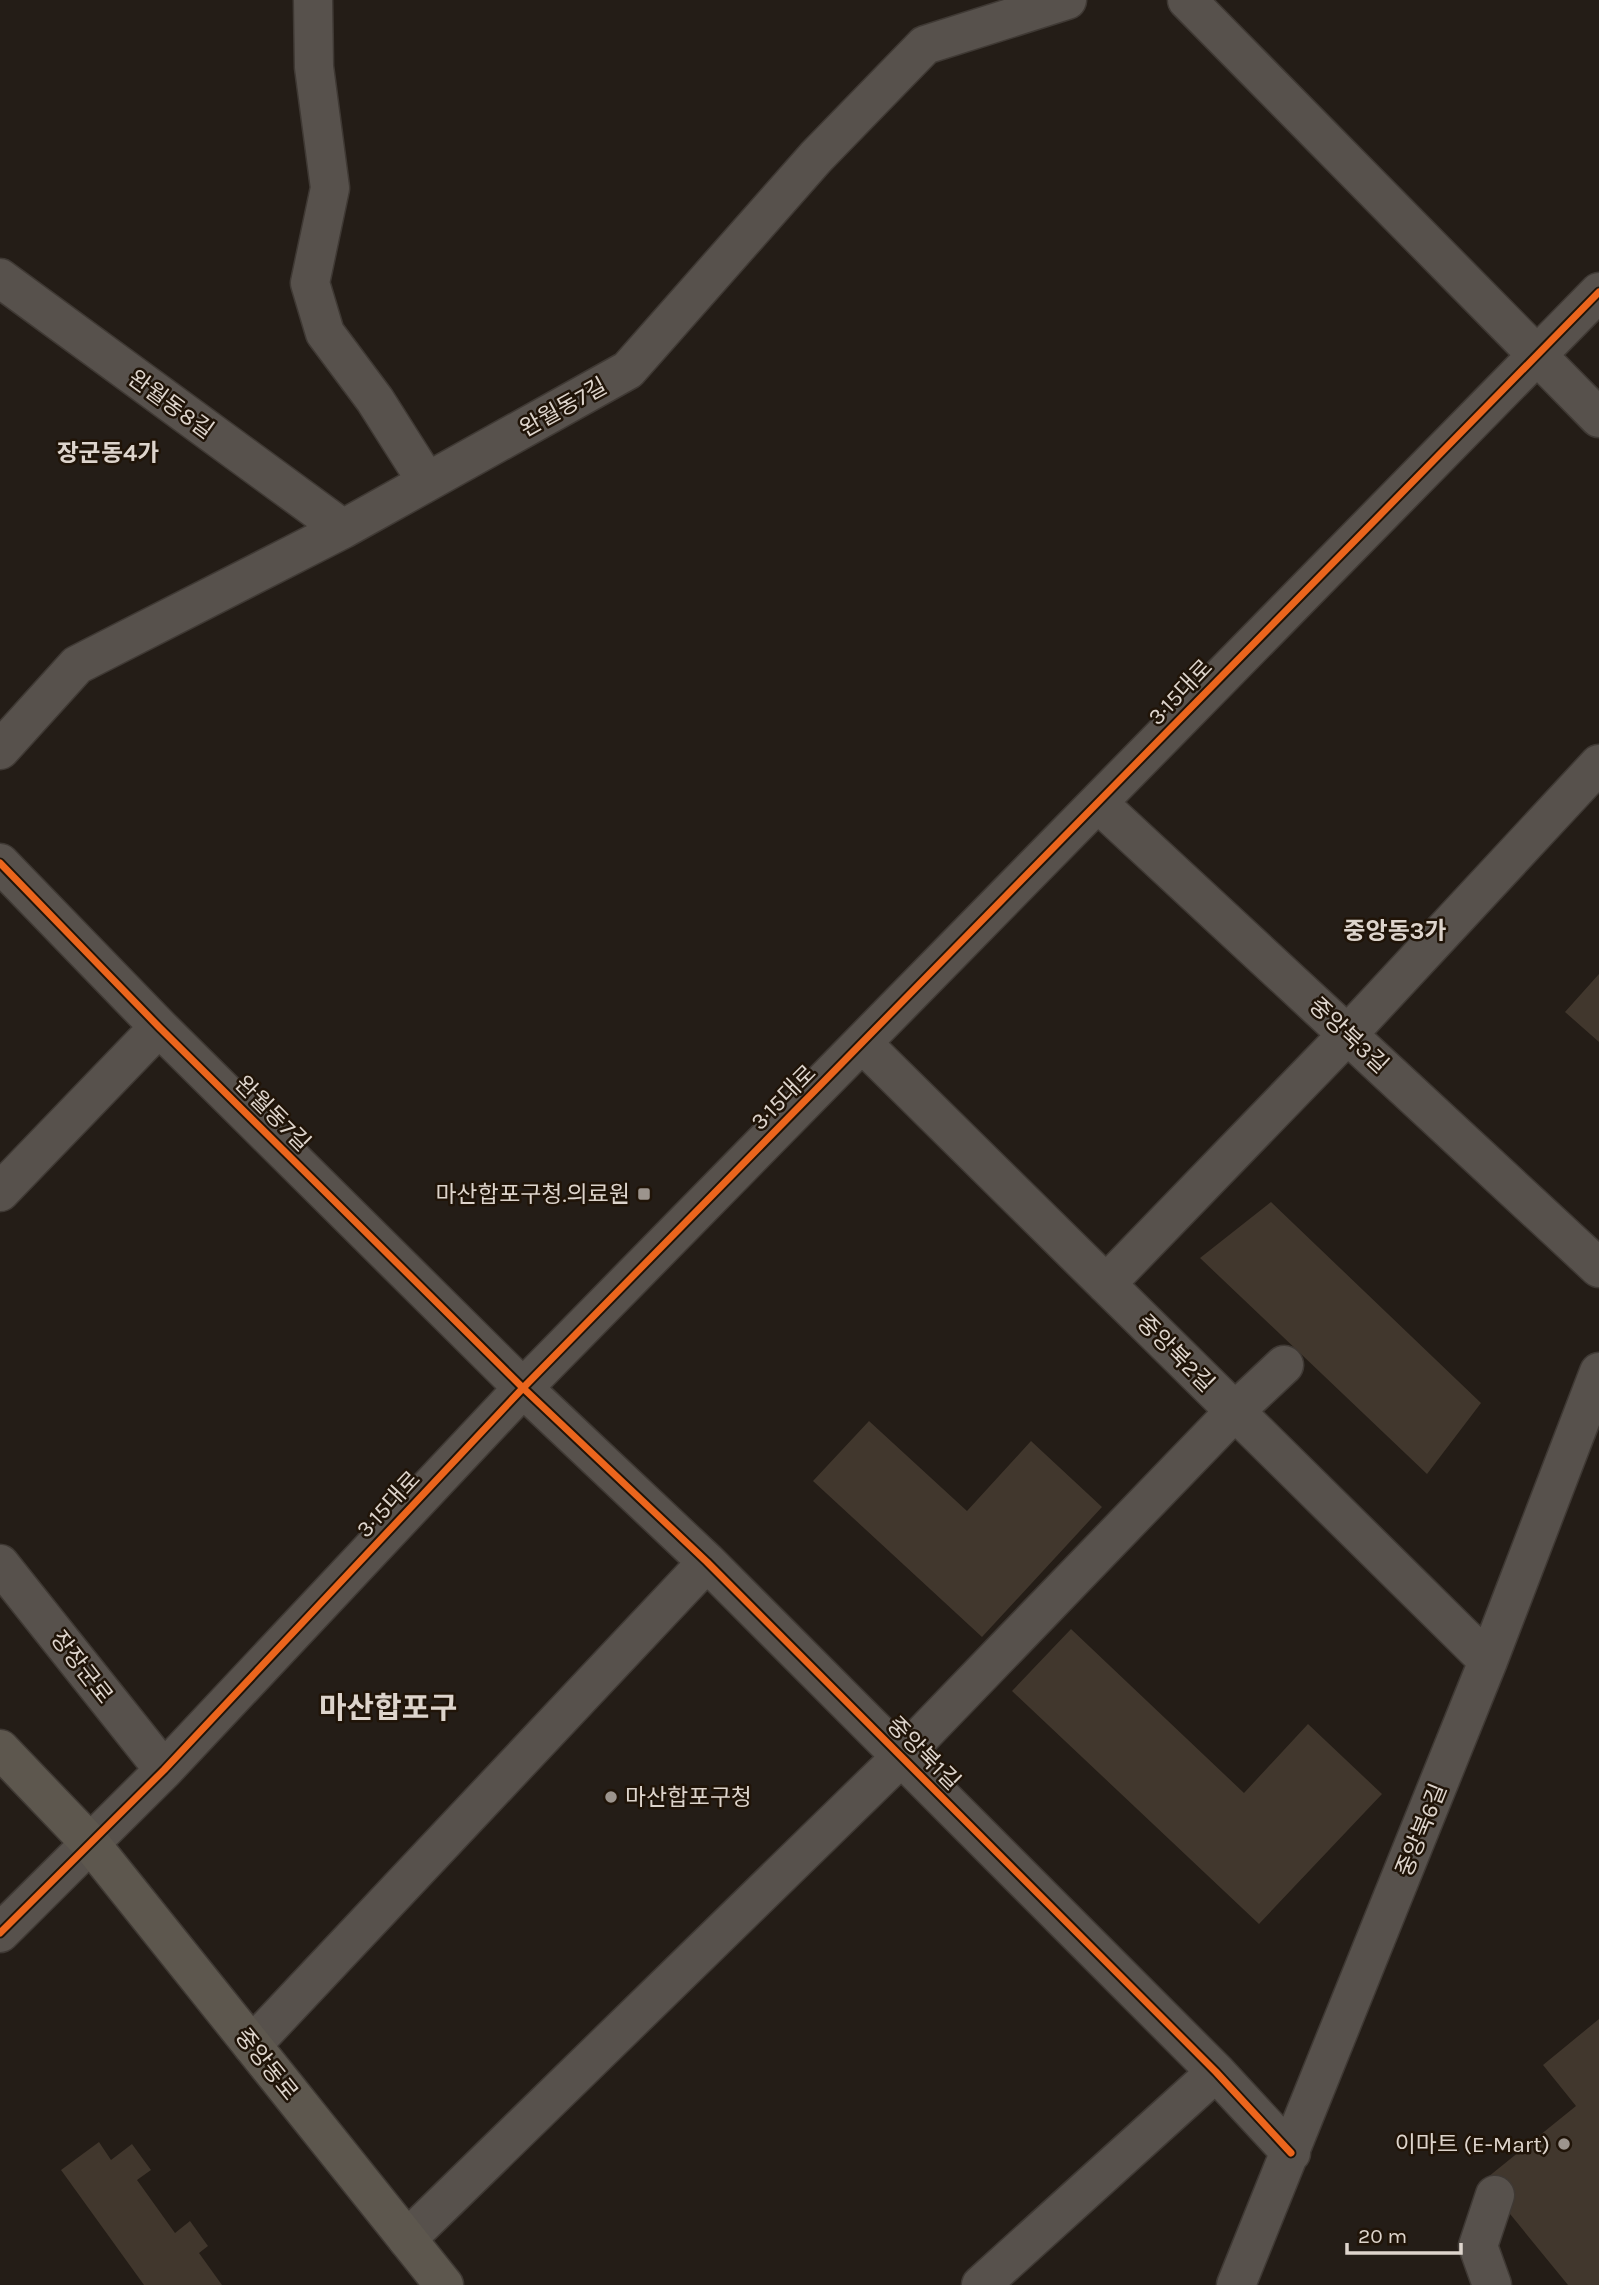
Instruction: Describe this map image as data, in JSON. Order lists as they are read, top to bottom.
{
  "streets": {
    "main road": ["중앙동로"],
    "street": [
      "완월동8길",
      "완월동7길",
      "3·15대로",
      "중앙북3길",
      "중앙북2길",
      "장장군로",
      "중앙북1길",
      "중앙북6길"
    ]
  },
  "crossings": [
    ["완월동8길", "완월동7길"],
    ["완월동7길", "3·15대로"],
    ["완월동7길", "중앙북1길"],
    ["3·15대로", "중앙북3길"],
    ["3·15대로", "중앙북2길"],
    ["3·15대로", "장장군로"],
    ["3·15대로", "중앙북1길"],
    ["3·15대로", "중앙동로"],
    ["중앙북2길", "중앙북6길"],
    ["중앙북1길", "중앙북6길"]
  ],
  "districts": ["장군동4가", "중앙동3가", "마산합포구"],
  "places": {
    "transit": ["마산합포구청.의료원"],
    "other": ["마산합포구청", "이마트 (E-Mart)"]
  },
  "scale_bar": "20 m"
}
